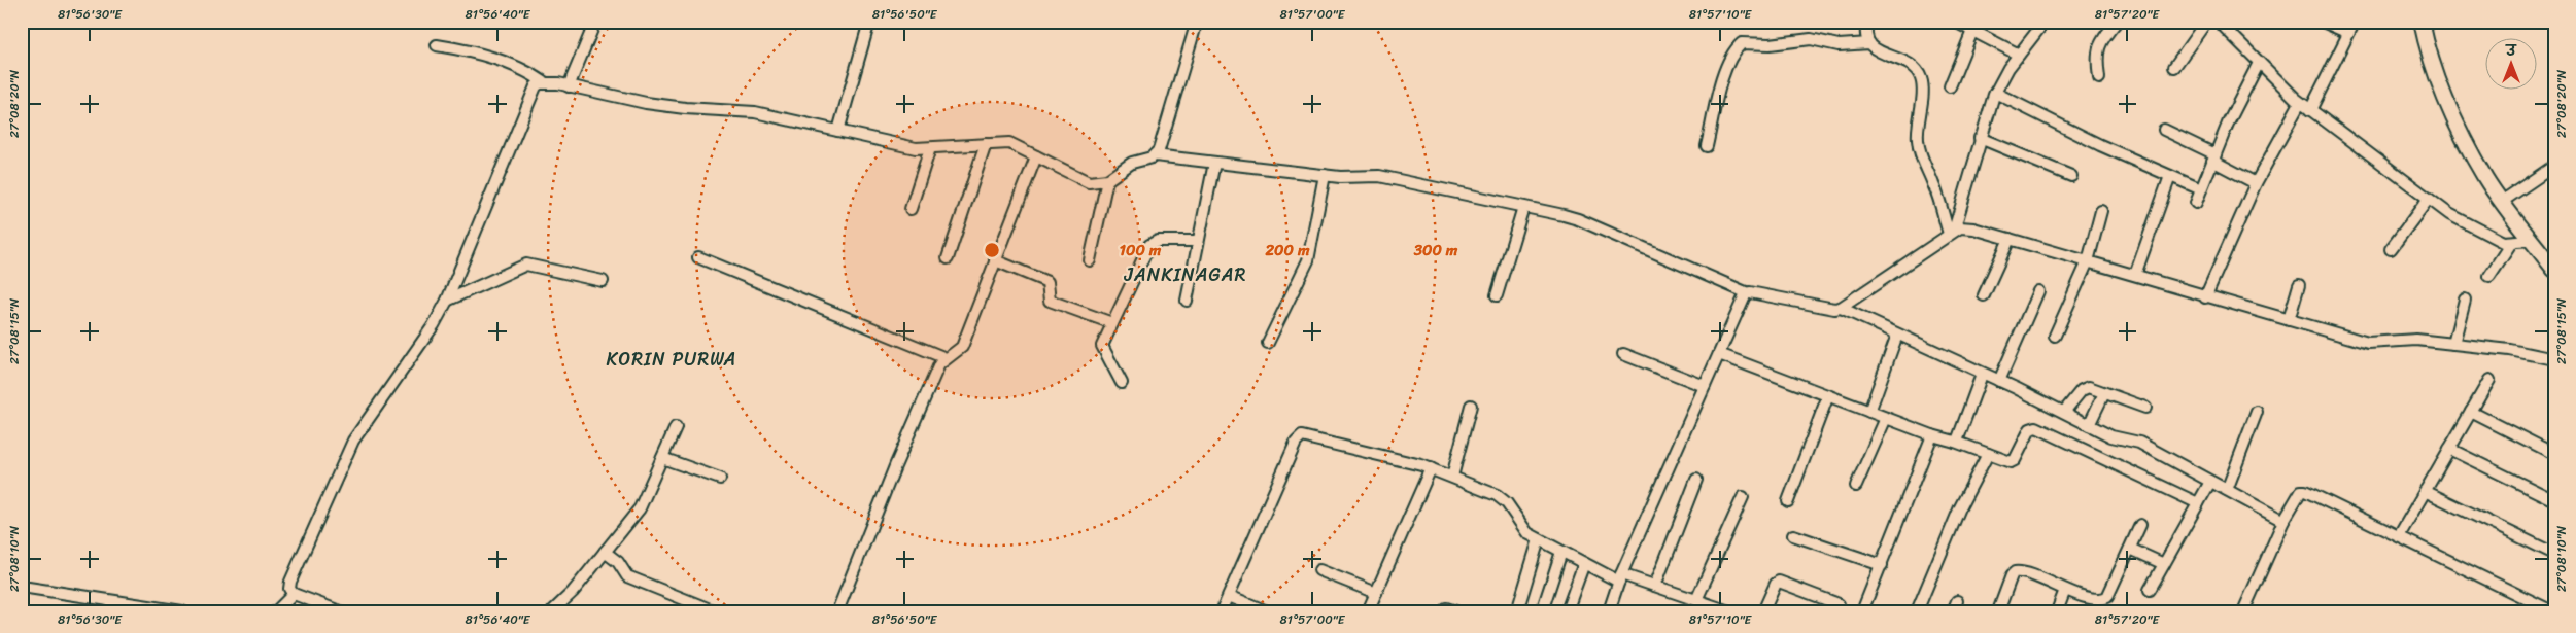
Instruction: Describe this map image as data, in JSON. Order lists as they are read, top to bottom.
{
  "districts": ["JANKINAGAR", "KORIN PURWA"],
  "north": "top",
  "coordinates": [
    "81°56'30\"E",
    "81°56'40\"E",
    "81°56'50\"E",
    "81°57'00\"E",
    "81°57'10\"E",
    "81°57'20\"E",
    "27°08'20\"N",
    "27°08'15\"N",
    "27°08'10\"N"
  ],
  "rings": ["100 m", "200 m", "300 m"]
}
